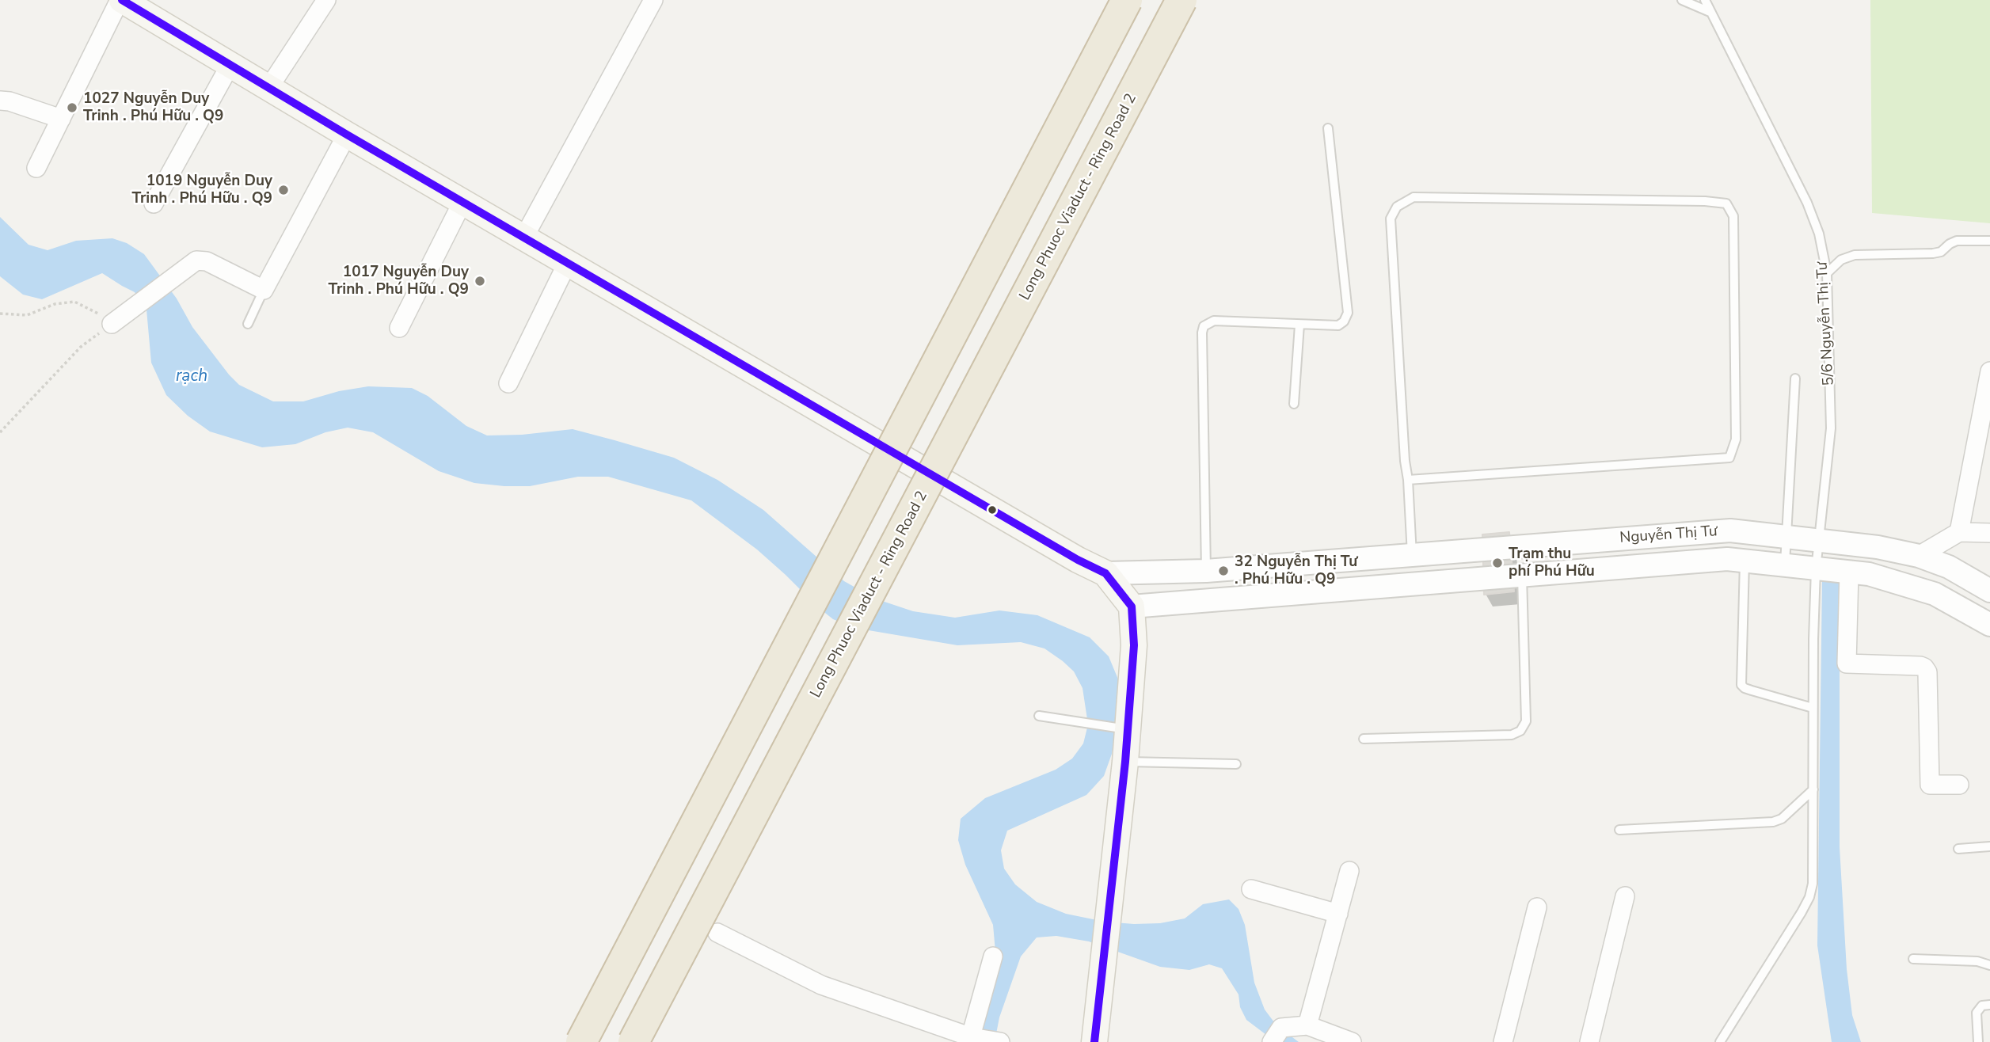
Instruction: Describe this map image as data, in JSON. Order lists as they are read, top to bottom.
{
  "streets": {
    "highway": ["Long Phuoc Viaduct - Ring Road 2"],
    "street": ["Nguyễn Thị Tư"],
    "lane": ["5/6 Nguyễn Thị Tư"]
  },
  "crossings": [
    ["5/6 Nguyễn Thị Tư", "Nguyễn Thị Tư"]
  ],
  "water": ["rạch"],
  "places": [
    "1027 Nguyễn Duy Trinh . Phú Hữu . Q9",
    "1019 Nguyễn Duy Trinh . Phú Hữu . Q9",
    "1017 Nguyễn Duy Trinh . Phú Hữu . Q9",
    "Trạm thu phí Phú Hữu",
    "32 Nguyễn Thị Tư . Phú Hữu . Q9"
  ]
}
